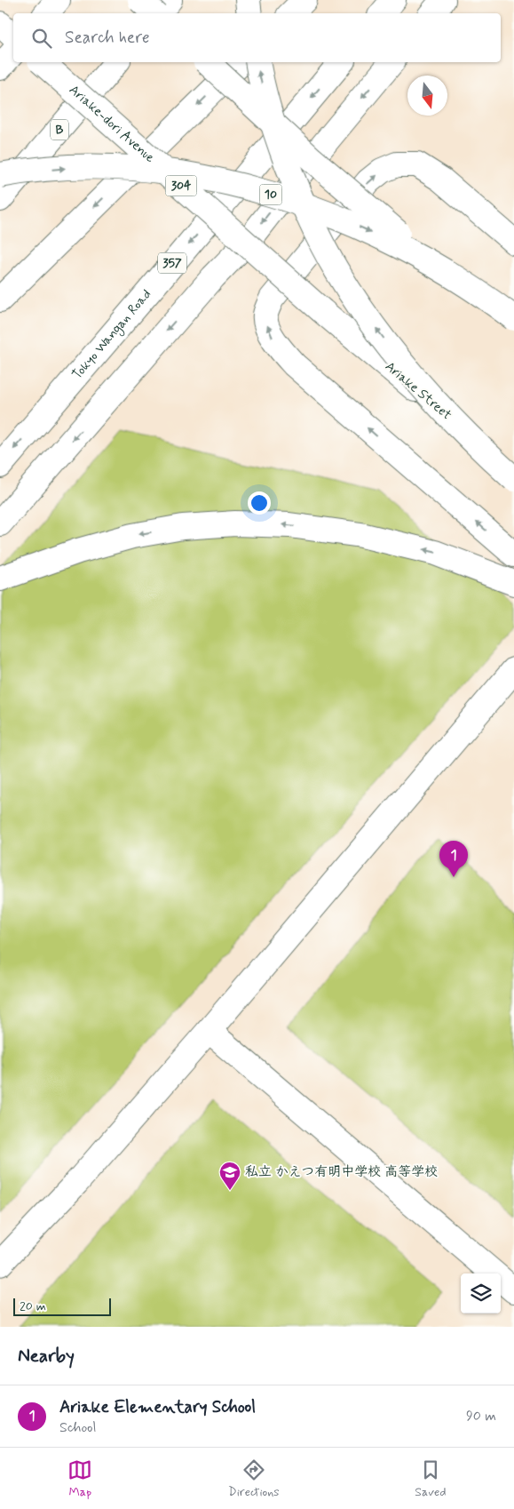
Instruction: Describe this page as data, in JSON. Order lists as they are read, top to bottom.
{
  "streets": {
    "main road": [
      "Ariake-dori Avenue",
      "B",
      "304",
      "10",
      "357",
      "Tokyo Wangan Road",
      "Ariake Street"
    ]
  },
  "crossings": [
    ["Ariake-dori Avenue", "Ariake Street"]
  ],
  "places": {
    "school or university": ["私立 かえつ有明中学校 高等学校"]
  },
  "scale_bar": "20 m",
  "north": "bottom",
  "page": {
    "search": "Search here",
    "pins": "1",
    "scale": "20 m",
    "heading": "Nearby",
    "list": [
      {
        "mark": "1",
        "name": "Ariake Elementary School",
        "note": "School",
        "value": "90 m"
      }
    ],
    "nav": ["Map", "Directions", "Saved"]
  }
}
